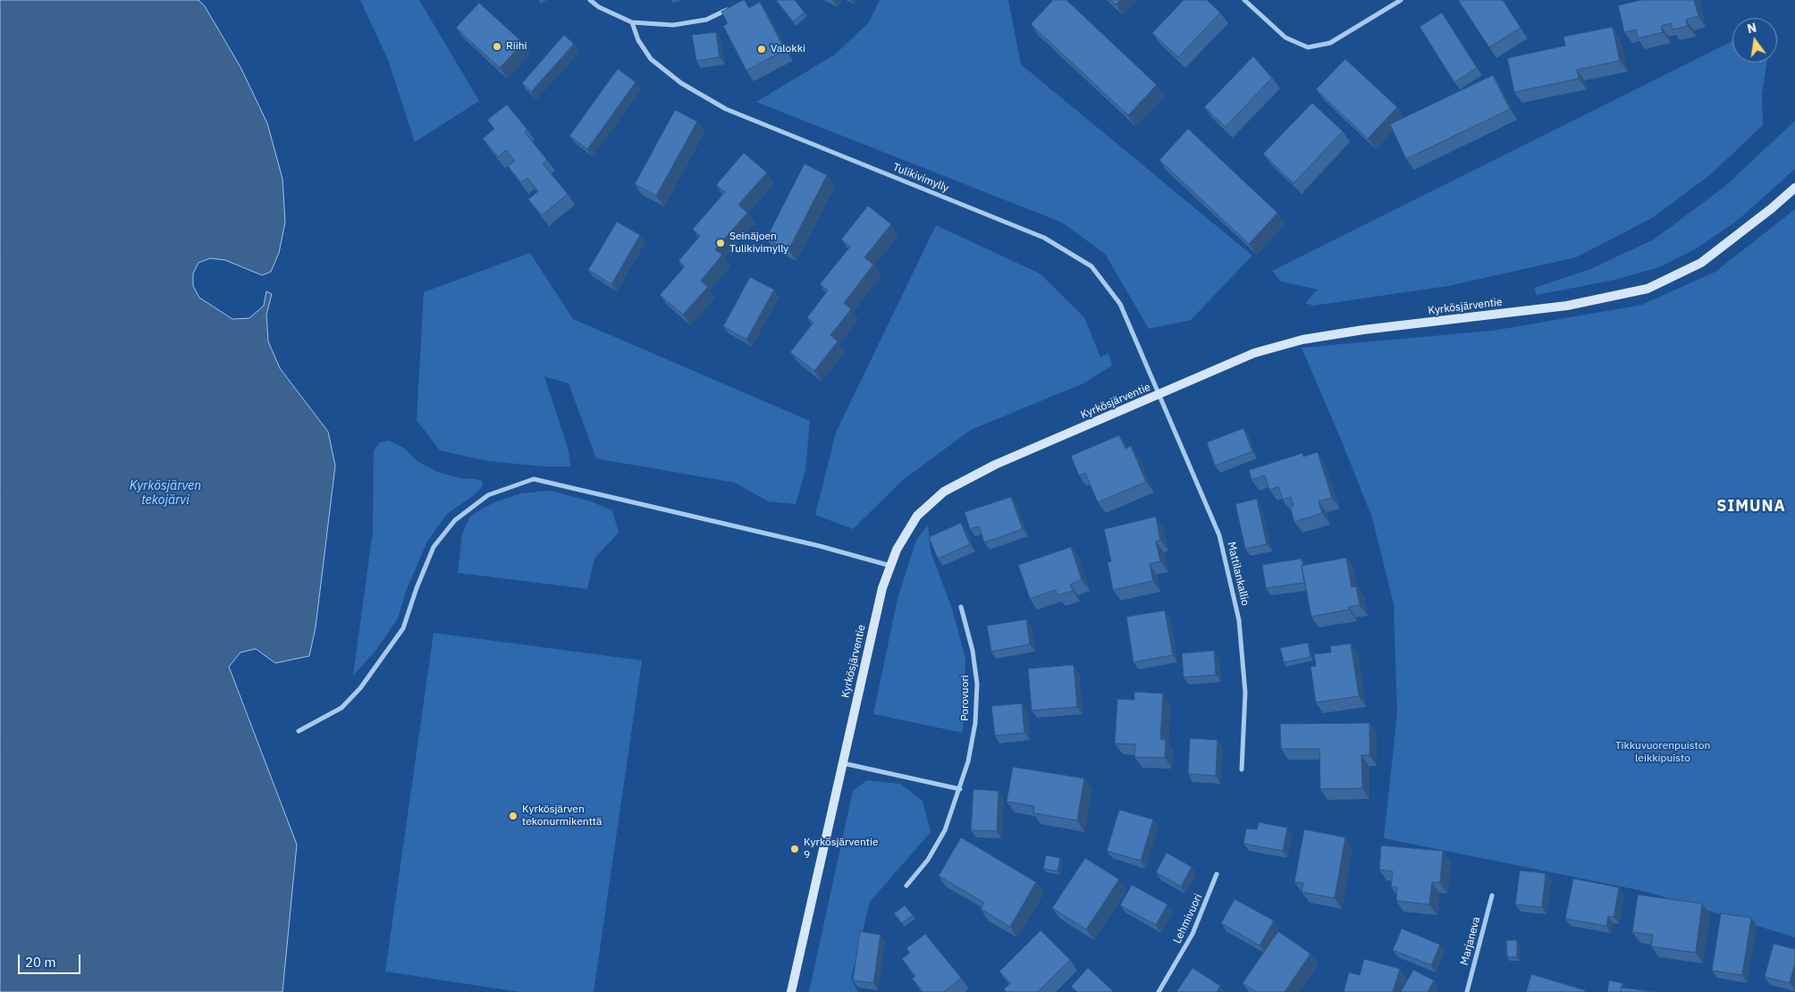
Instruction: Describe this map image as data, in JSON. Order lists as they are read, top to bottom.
{
  "streets": {
    "street": [
      "Tulikivimylly",
      "Kyrkösjärventie",
      "Mattilankallio",
      "Porovuori",
      "Lehmivuori",
      "Marjaneva"
    ]
  },
  "crossings": [
    ["Tulikivimylly", "Kyrkösjärventie"],
    ["Tulikivimylly", "Mattilankallio"],
    ["Kyrkösjärventie", "Mattilankallio"]
  ],
  "districts": ["SIMUNA"],
  "water": ["Kyrkösjärven tekojärvi"],
  "parks": ["Tikkuvuorenpuiston leikkipuisto"],
  "places": [
    "Riihi",
    "Valokki",
    "Seinäjoen Tulikivimylly",
    "Kyrkösjärven tekonurmikenttä",
    "Kyrkösjärventie 9"
  ],
  "scale_bar": "20 m",
  "north": "top"
}
